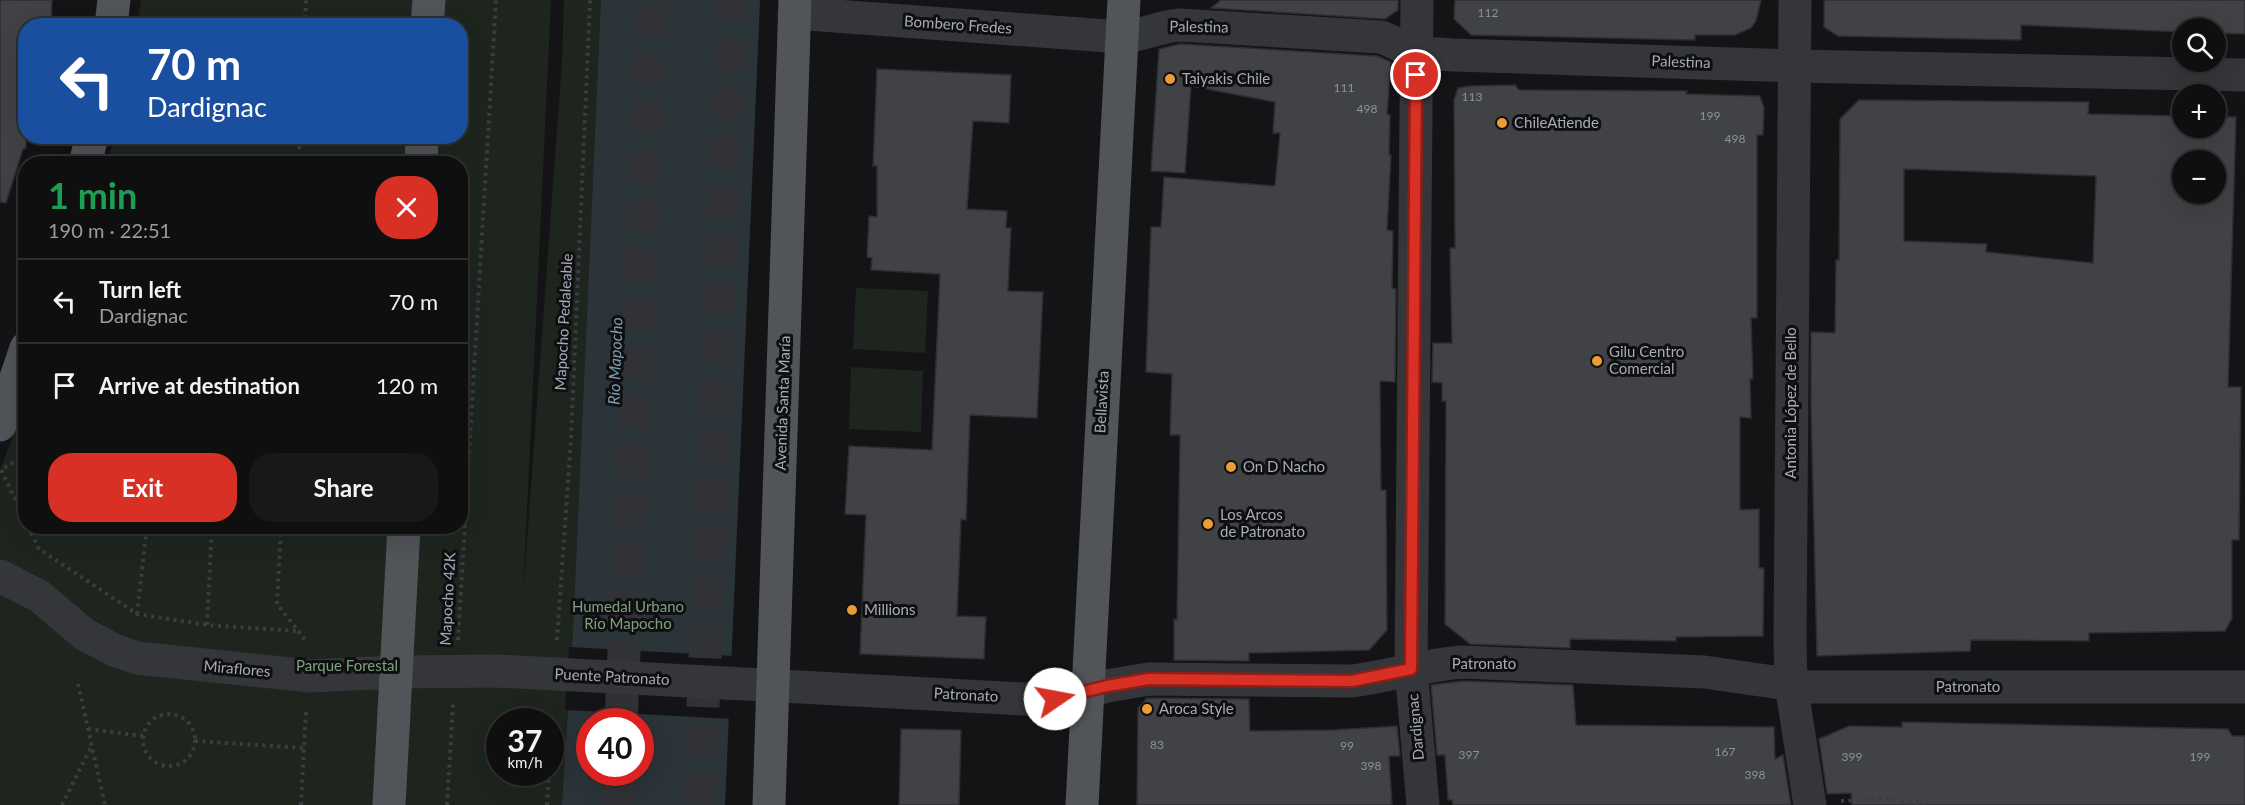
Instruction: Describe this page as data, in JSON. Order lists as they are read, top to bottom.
{
  "streets": {
    "main road": ["Bellavista", "Avenida Santa María"],
    "street": [
      "Bombero Fredes",
      "Palestina",
      "Antonia López de Bello",
      "Patronato",
      "Miraflores",
      "Puente Patronato",
      "Dardignac"
    ],
    "path": ["Mapocho Pedaleable", "Mapocho 42K"]
  },
  "crossings": [
    ["Bombero Fredes", "Palestina"],
    ["Bombero Fredes", "Bellavista"],
    ["Bombero Fredes", "Avenida Santa María"],
    ["Palestina", "Bellavista"],
    ["Palestina", "Antonia López de Bello"],
    ["Palestina", "Dardignac"],
    ["Bellavista", "Patronato"],
    ["Avenida Santa María", "Patronato"],
    ["Antonia López de Bello", "Patronato"],
    ["Mapocho 42K", "Miraflores"],
    ["Patronato", "Puente Patronato"],
    ["Patronato", "Dardignac"],
    ["Miraflores", "Puente Patronato"]
  ],
  "water": ["Río Mapocho"],
  "parks": ["Humedal Urbano Río Mapocho", "Parque Forestal"],
  "places": [
    "Taiyakis Chile",
    "ChileAtiende",
    "Gilu Centro Comercial",
    "On D Nacho",
    "Los Arcos de Patronato",
    "Millions",
    "Aroca Style"
  ],
  "house_numbers": [
    "112",
    "111",
    "113",
    "498",
    "199",
    "498",
    "83",
    "99",
    "167",
    "397",
    "399",
    "199",
    "398",
    "398"
  ],
  "page": {
    "map_buttons": ["+", "−"],
    "turn": ["70 m", "Dardignac"],
    "heading": ["1 min", "190 m · 22:51"],
    "list": [
      {
        "name": "Turn left",
        "note": "Dardignac",
        "value": "70 m"
      },
      {
        "name": "Arrive at destination",
        "value": "120 m"
      }
    ],
    "buttons": ["Exit", "Share"],
    "speed": "37 km/h",
    "limit": "40"
  }
}
